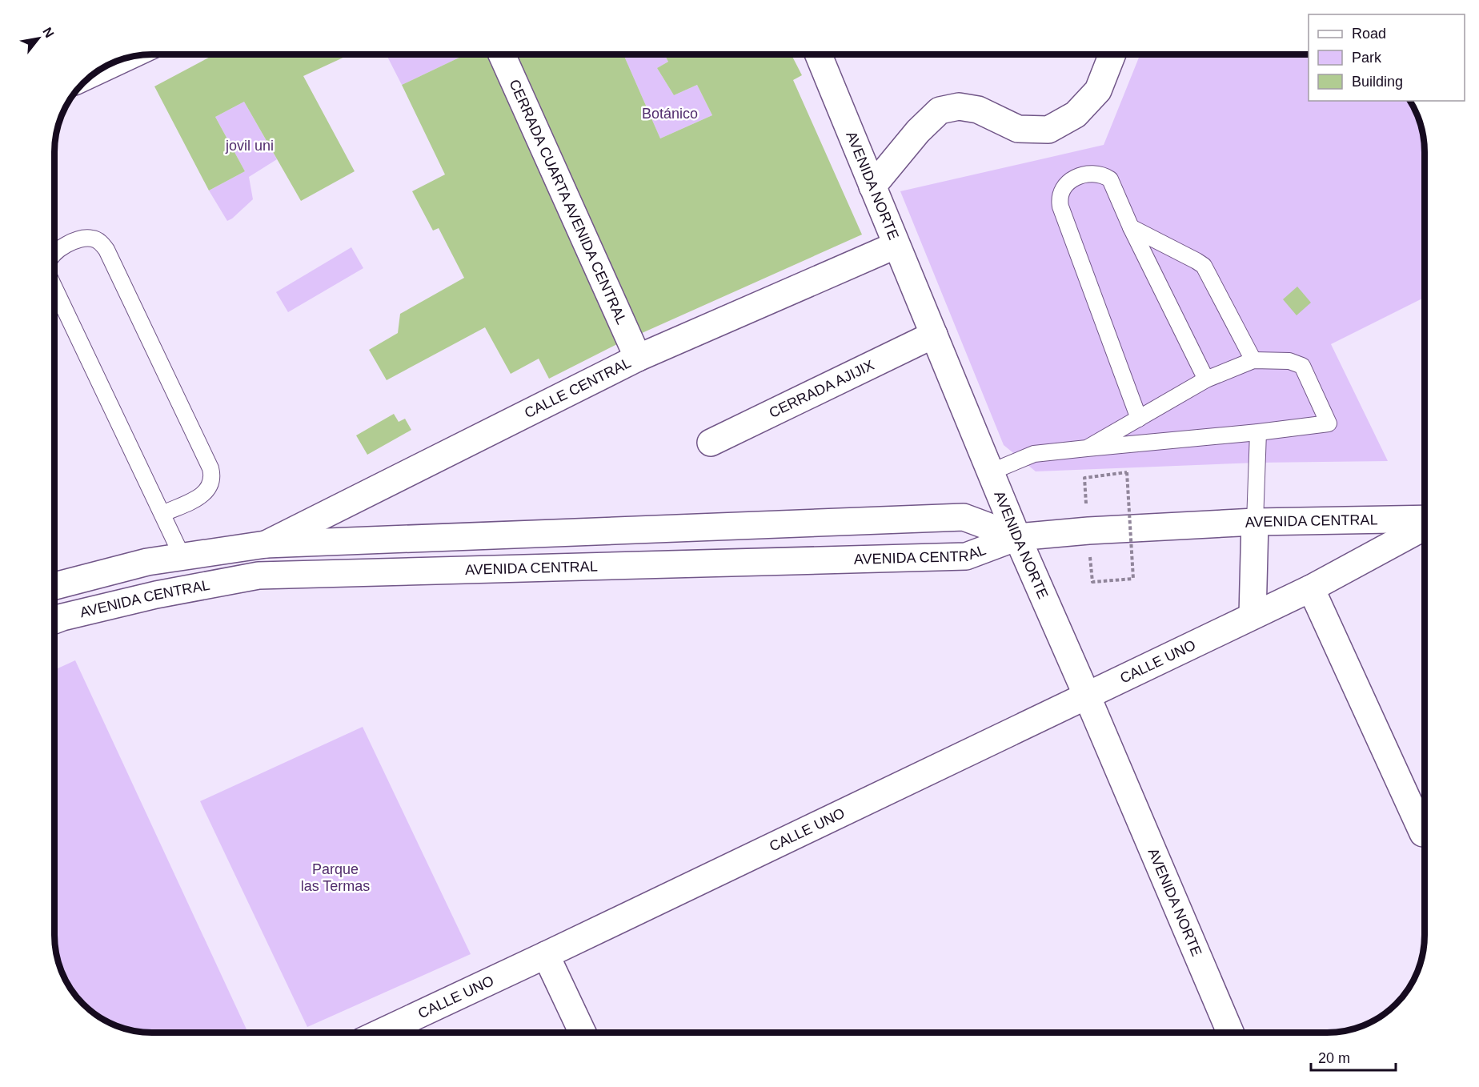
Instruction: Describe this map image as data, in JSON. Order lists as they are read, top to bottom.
{
  "streets": {
    "street": [
      "AVENIDA NORTE",
      "CERRADA CUARTA AVENIDA CENTRAL",
      "CALLE CENTRAL",
      "CERRADA AJIJIX",
      "AVENIDA CENTRAL",
      "CALLE UNO"
    ]
  },
  "crossings": [
    ["AVENIDA NORTE", "CALLE CENTRAL"],
    ["AVENIDA NORTE", "CERRADA AJIJIX"],
    ["AVENIDA NORTE", "AVENIDA CENTRAL"],
    ["AVENIDA NORTE", "CALLE UNO"],
    ["CERRADA CUARTA AVENIDA CENTRAL", "CALLE CENTRAL"],
    ["CALLE CENTRAL", "AVENIDA CENTRAL"]
  ],
  "parks": ["Botánico", "jovil uni", "Parque las Termas"],
  "legend": ["Road", "Park", "Building"],
  "scale_bar": "20 m",
  "north": "top right"
}
